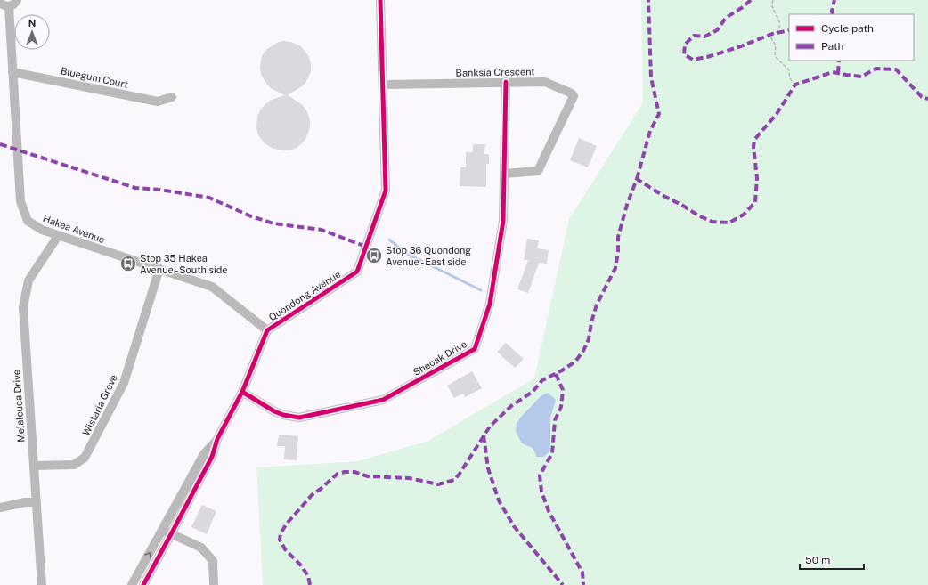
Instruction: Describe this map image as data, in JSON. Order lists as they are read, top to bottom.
{
  "streets": {
    "street": [
      "Banksia Crescent",
      "Bluegum Court",
      "Hakea Avenue",
      "Quondong Avenue",
      "Sheoak Drive",
      "Wistaria Grove",
      "Melaleuca Drive"
    ]
  },
  "crossings": [
    ["Banksia Crescent", "Quondong Avenue"],
    ["Banksia Crescent", "Sheoak Drive"],
    ["Bluegum Court", "Hakea Avenue"],
    ["Hakea Avenue", "Quondong Avenue"],
    ["Hakea Avenue", "Wistaria Grove"],
    ["Hakea Avenue", "Melaleuca Drive"],
    ["Quondong Avenue", "Sheoak Drive"],
    ["Wistaria Grove", "Melaleuca Drive"]
  ],
  "places": {
    "bus stop": ["Stop 36 Quondong Avenue - East side", "Stop 35 Hakea Avenue - South side"]
  },
  "legend": ["Cycle path", "Path"],
  "scale_bar": "50 m",
  "north": "top"
}
